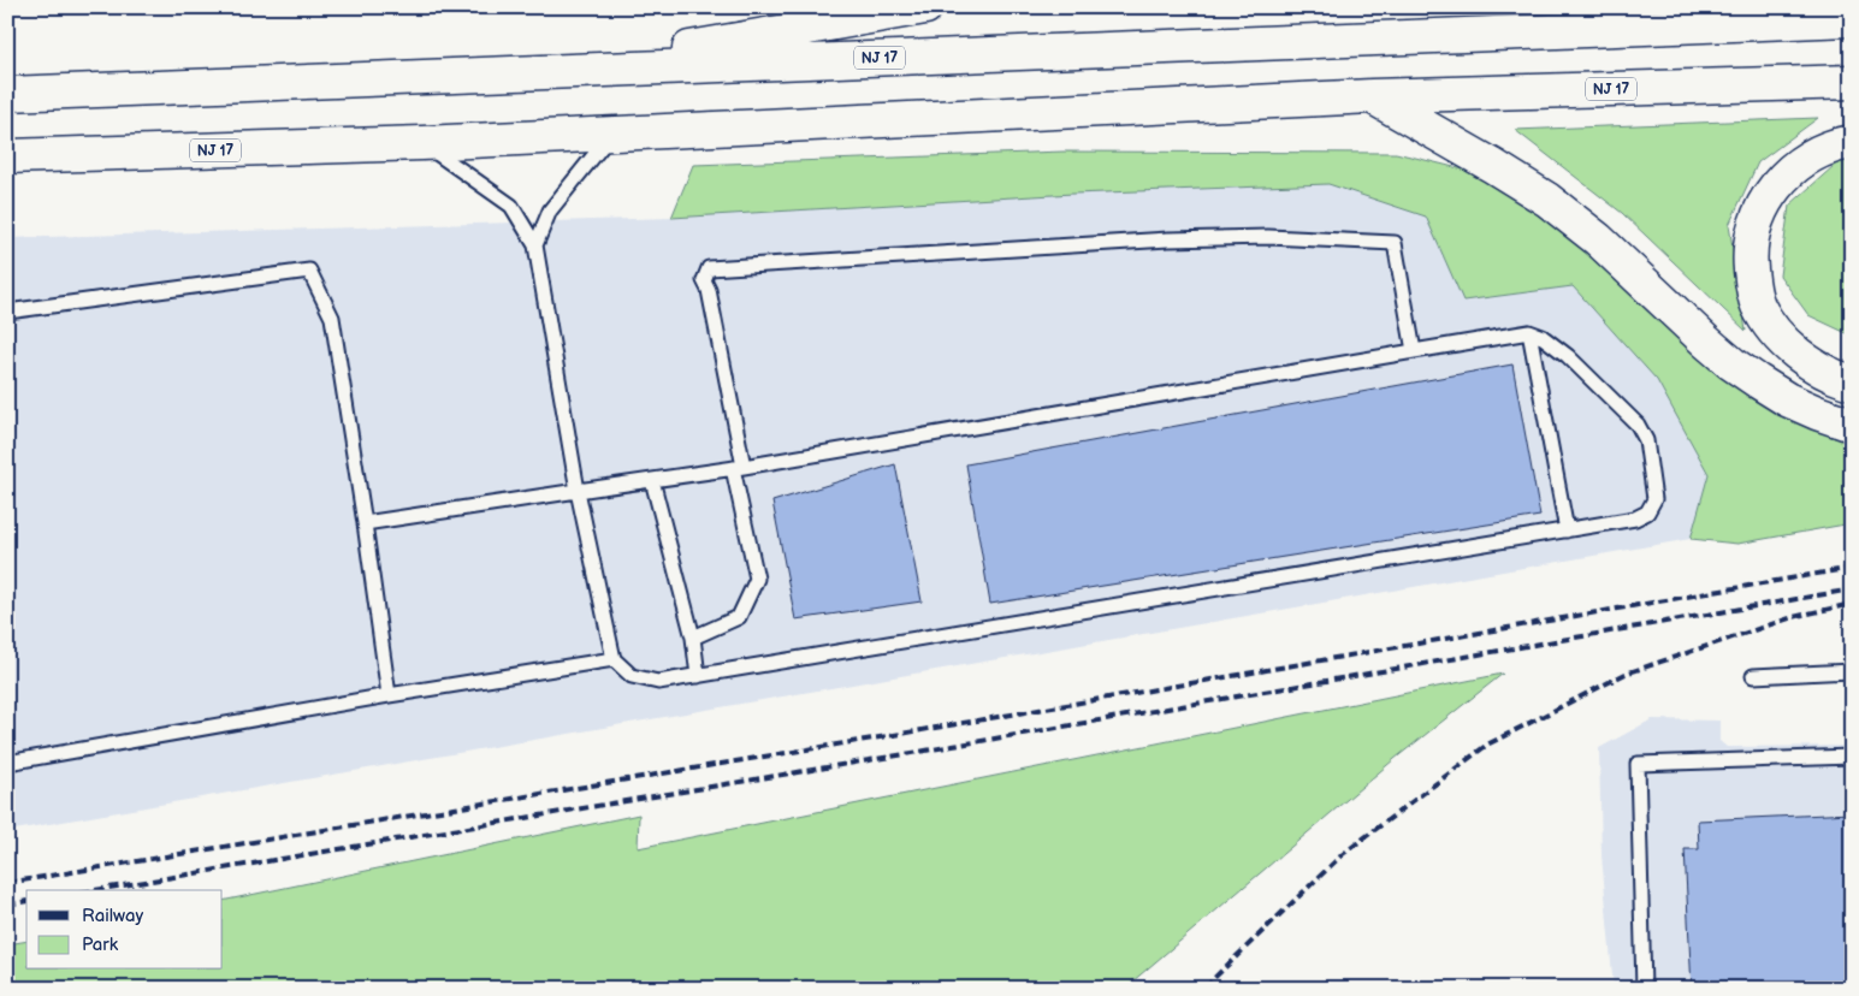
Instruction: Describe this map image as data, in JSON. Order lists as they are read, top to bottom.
{
  "streets": {
    "highway": ["NJ 17"]
  },
  "legend": ["Railway", "Park"]
}
